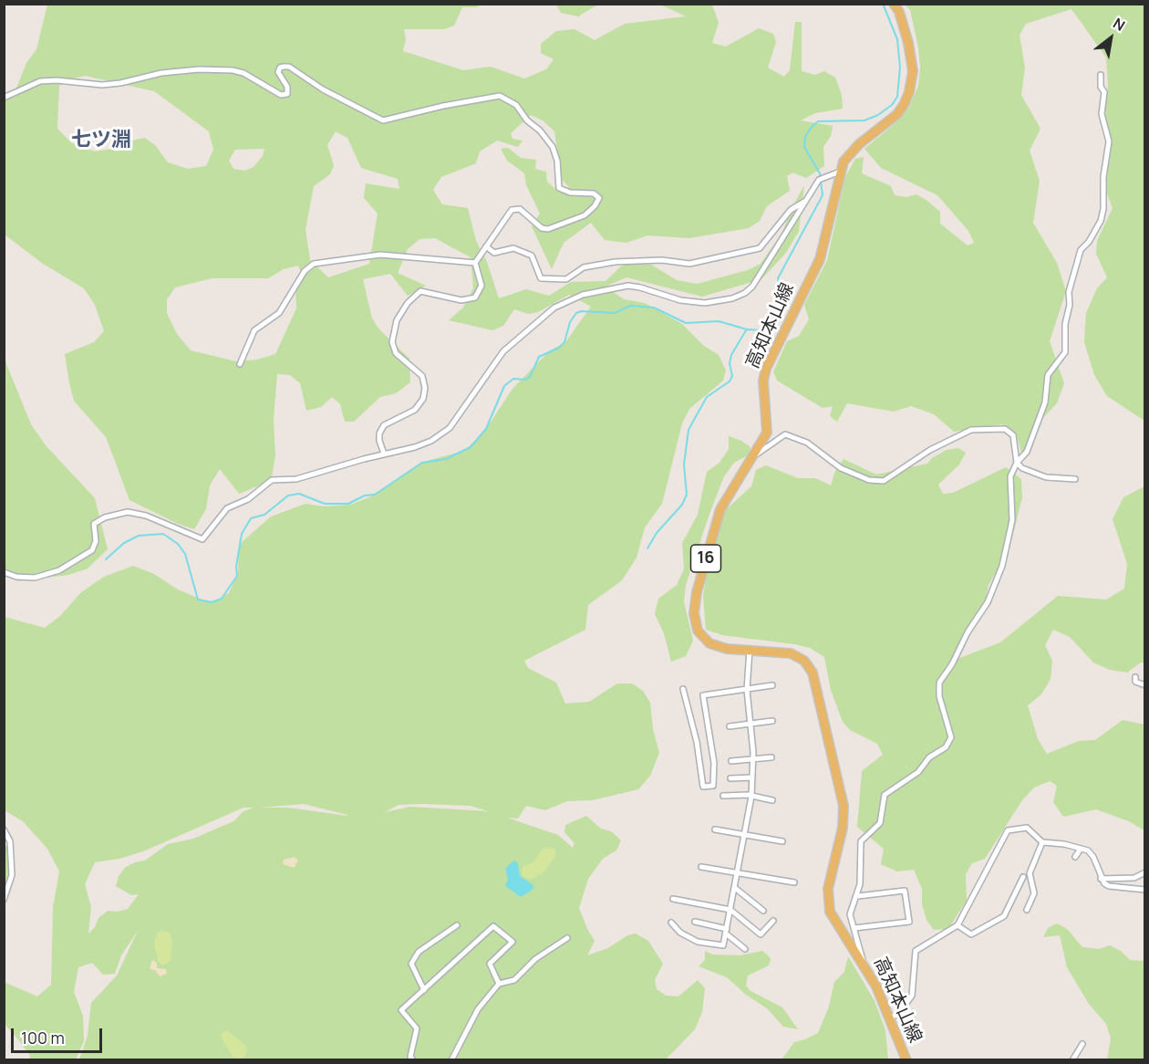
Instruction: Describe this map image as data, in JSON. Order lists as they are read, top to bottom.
{
  "streets": {
    "main road": ["高知本山線", "16"]
  },
  "districts": ["七ツ淵"],
  "scale_bar": "100 m",
  "north": "top right"
}
